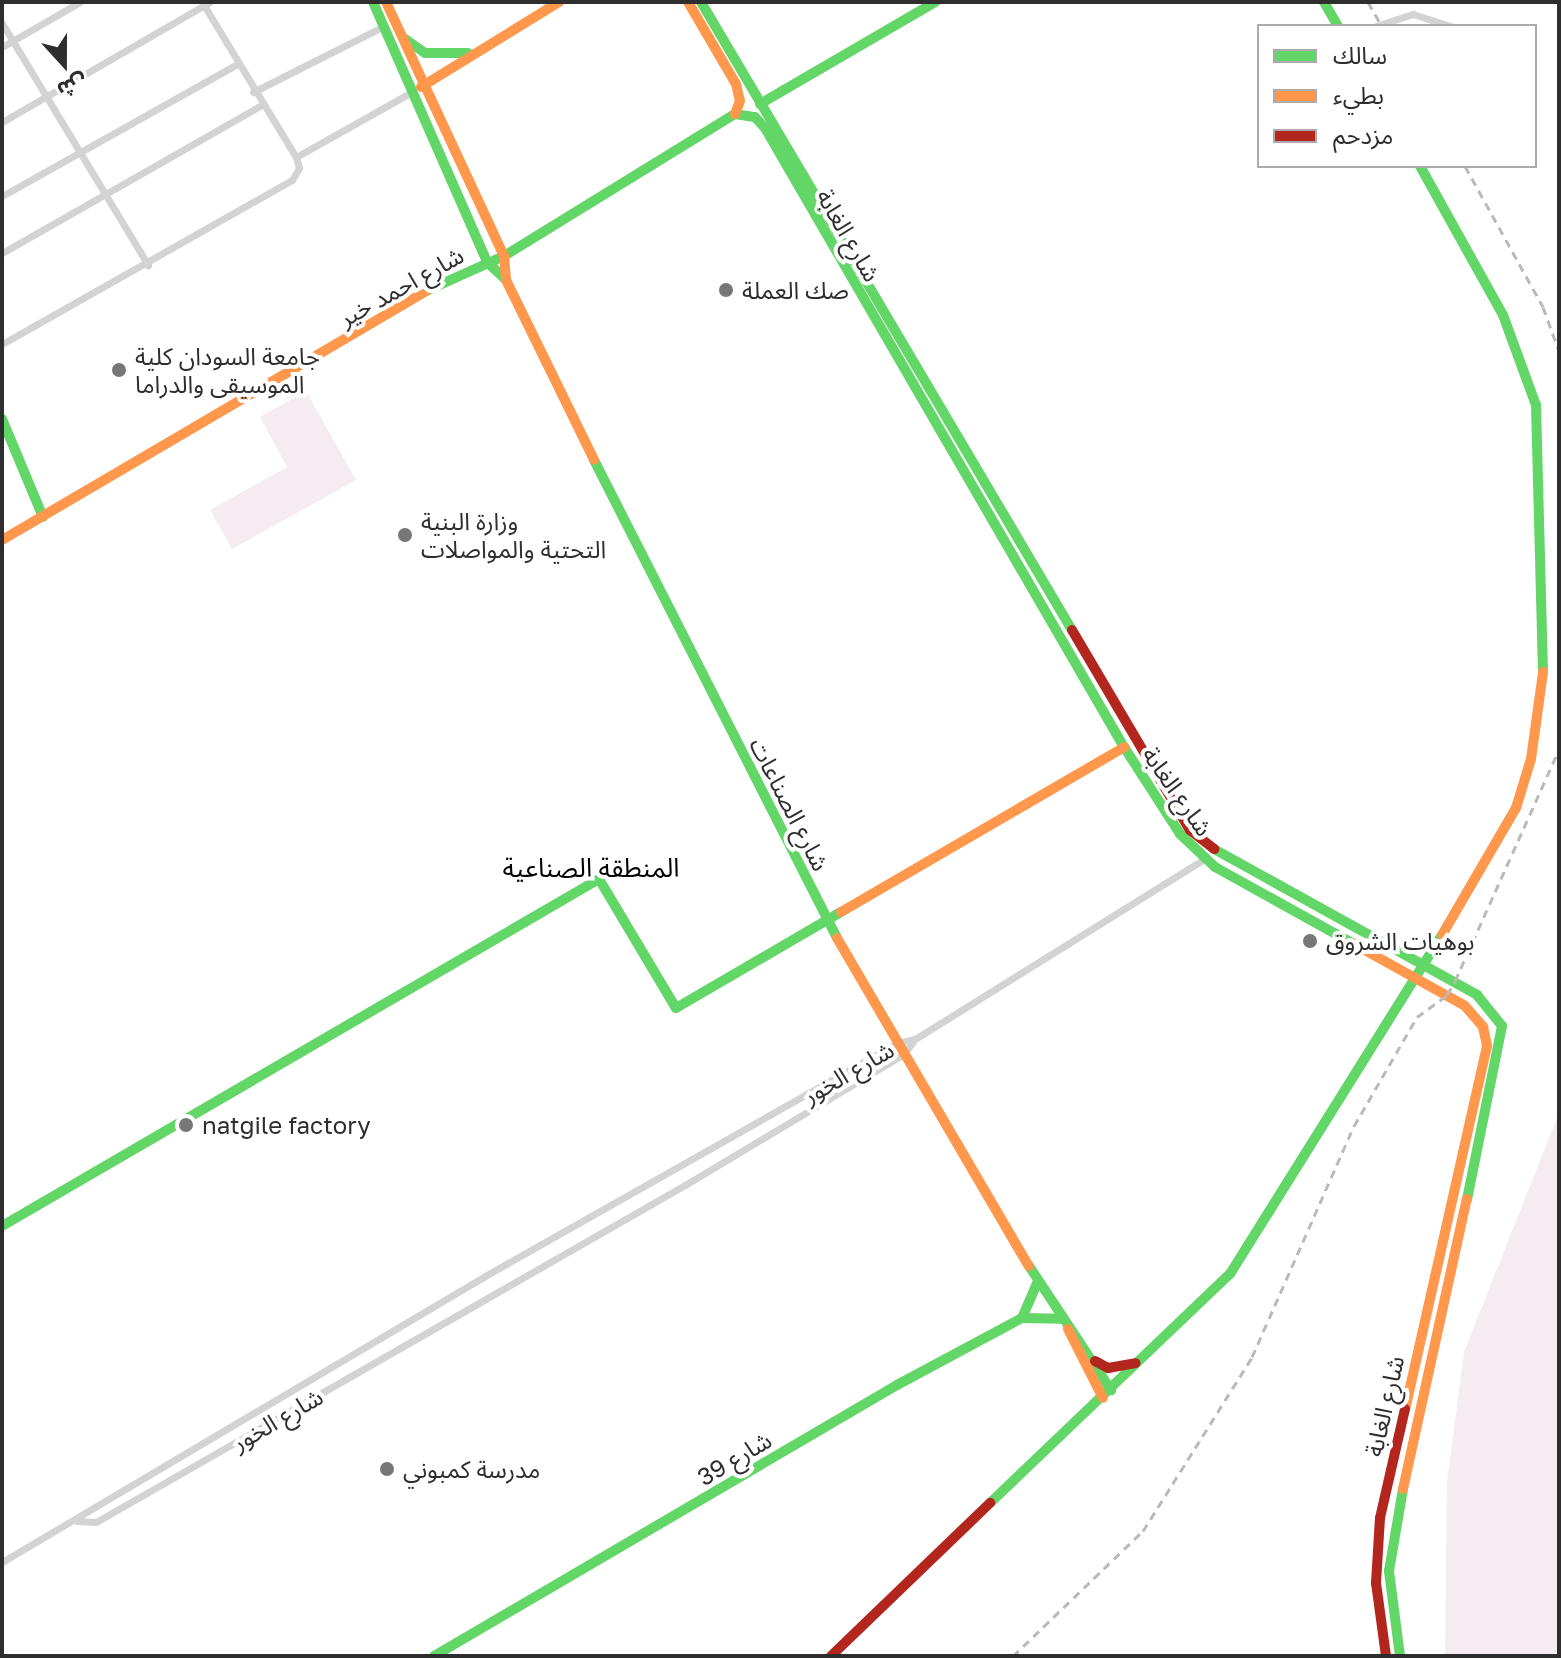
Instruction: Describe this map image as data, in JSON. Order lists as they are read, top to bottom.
{
  "streets": {
    "street": [
      "شارع الغابة",
      "شارع احمد خير",
      "شارع الصناعات",
      "شارع الخور",
      "شارع 39"
    ]
  },
  "crossings": [
    ["شارع الغابة", "شارع احمد خير"],
    ["شارع الغابة", "شارع الخور"],
    ["شارع الصناعات", "شارع الخور"],
    ["شارع الصناعات", "شارع 39"]
  ],
  "districts": ["المنطقة الصناعية"],
  "places": [
    "صك العملة",
    "جامعة السودان كلية الموسيقى والدراما",
    "وزارة البنية التحتية والمواصلات",
    "بوهيات الشروق",
    "natgile factory",
    "مدرسة كمبوني"
  ],
  "legend": ["سالك", "بطيء", "مزدحم"],
  "north": "bottom"
}
